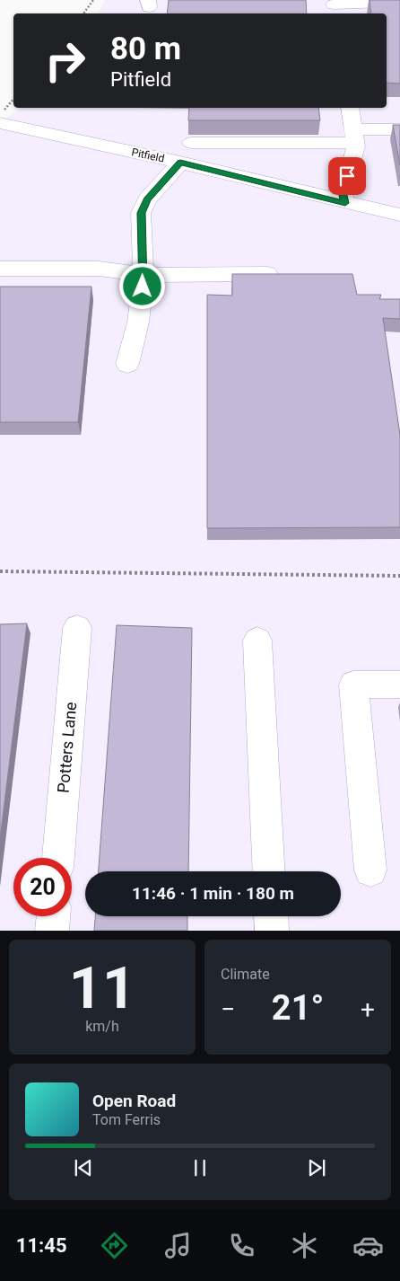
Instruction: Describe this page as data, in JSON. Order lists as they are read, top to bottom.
{
  "streets": {
    "street": ["Pitfield", "Potters Lane"]
  },
  "page": {
    "turn": ["80 m", "Pitfield"],
    "limit": "20",
    "trip": "11:46 · 1 min · 180 m",
    "tile": [
      ["11", "km/h"],
      "Climate"
    ],
    "heat": ["−", "21°", "+"],
    "song": ["Open Road", "Tom Ferris"],
    "tabs": "11:45"
  }
}
